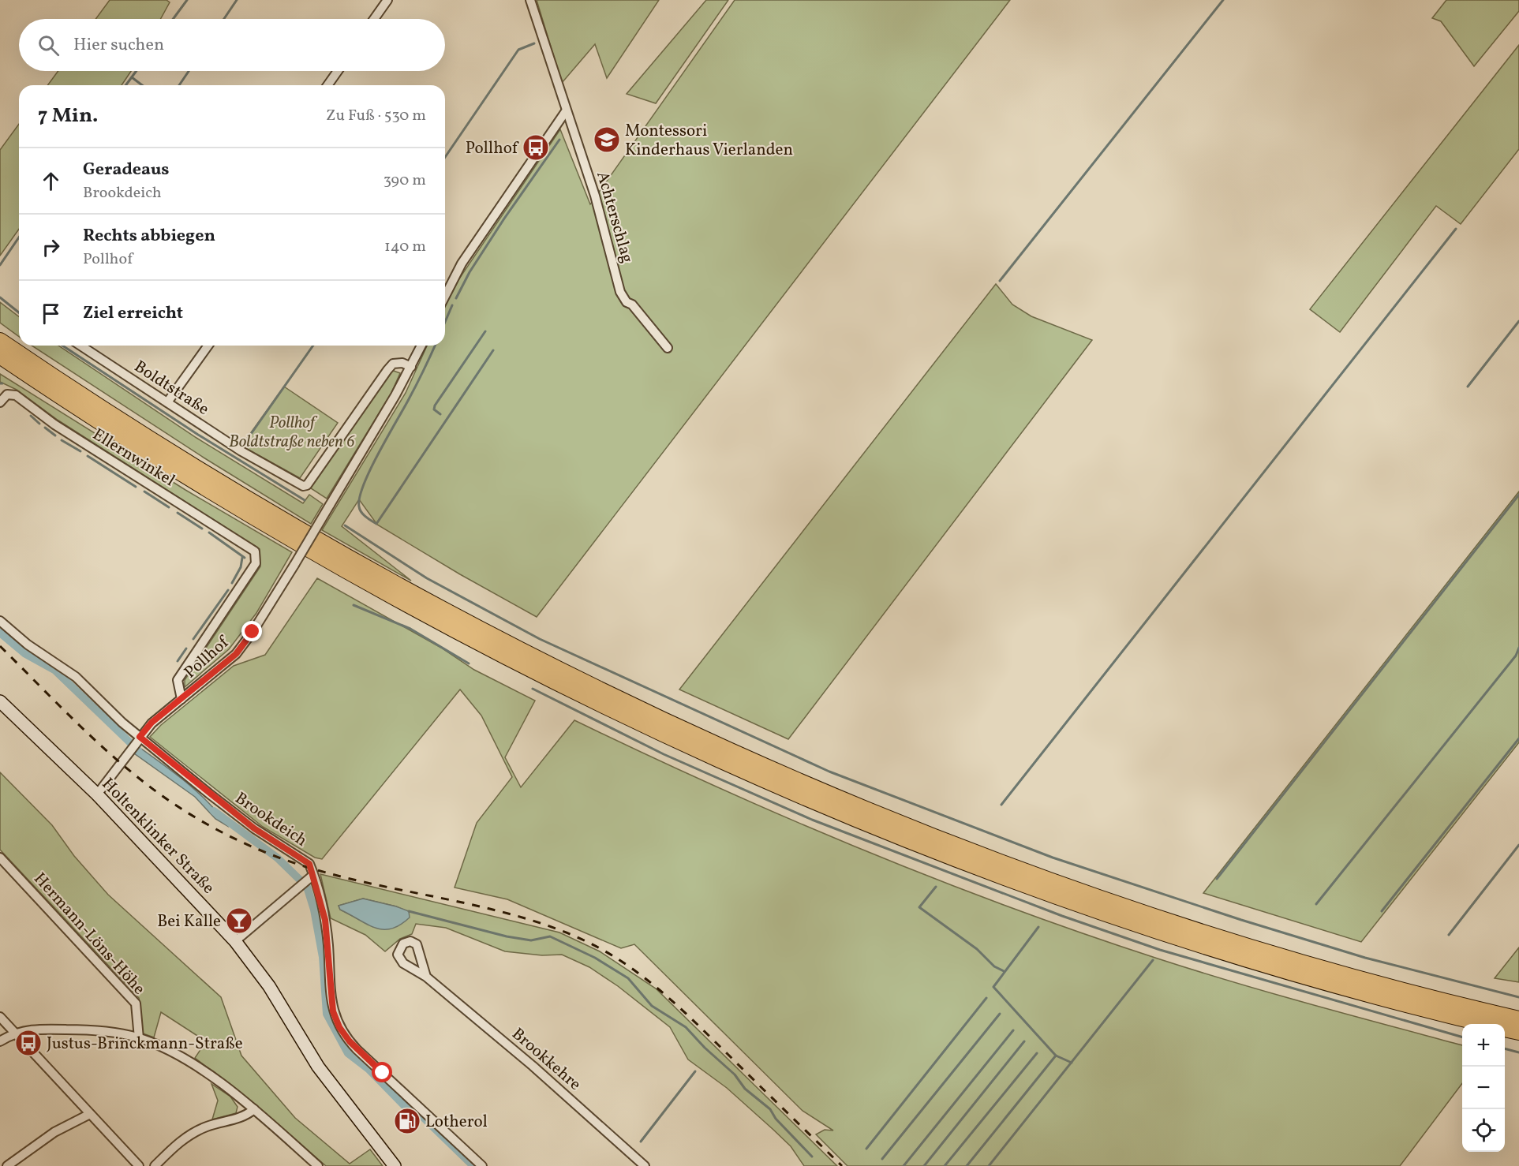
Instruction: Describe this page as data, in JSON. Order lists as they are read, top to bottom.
{
  "streets": {
    "main road": ["Holtenklinker Straße"],
    "street": [
      "Achterschlag",
      "Boldtstraße",
      "Ellernwinkel",
      "Pollhof",
      "Brookdeich",
      "Hermann-Löns-Höhe",
      "Brookkehre"
    ]
  },
  "crossings": [
    ["Boldtstraße", "Pollhof"],
    ["Ellernwinkel", "Pollhof"],
    ["Pollhof", "Brookdeich"],
    ["Pollhof", "Holtenklinker Straße"]
  ],
  "parks": ["Pollhof Boldtstraße neben 6"],
  "places": {
    "school or university": ["Montessori Kinderhaus Vierlanden"],
    "bus stop": ["Pollhof", "Justus-Brinckmann-Straße"],
    "bar": ["Bei Kalle"],
    "fuel station": ["Lotherol"]
  },
  "page": {
    "search": "Hier suchen",
    "heading": ["7 Min.", "Zu Fuß · 530 m"],
    "list": [
      ["Geradeaus", "Brookdeich", "390 m"],
      ["Rechts abbiegen", "Pollhof", "140 m"],
      "Ziel erreicht"
    ],
    "map_buttons": ["+", "−"]
  }
}
